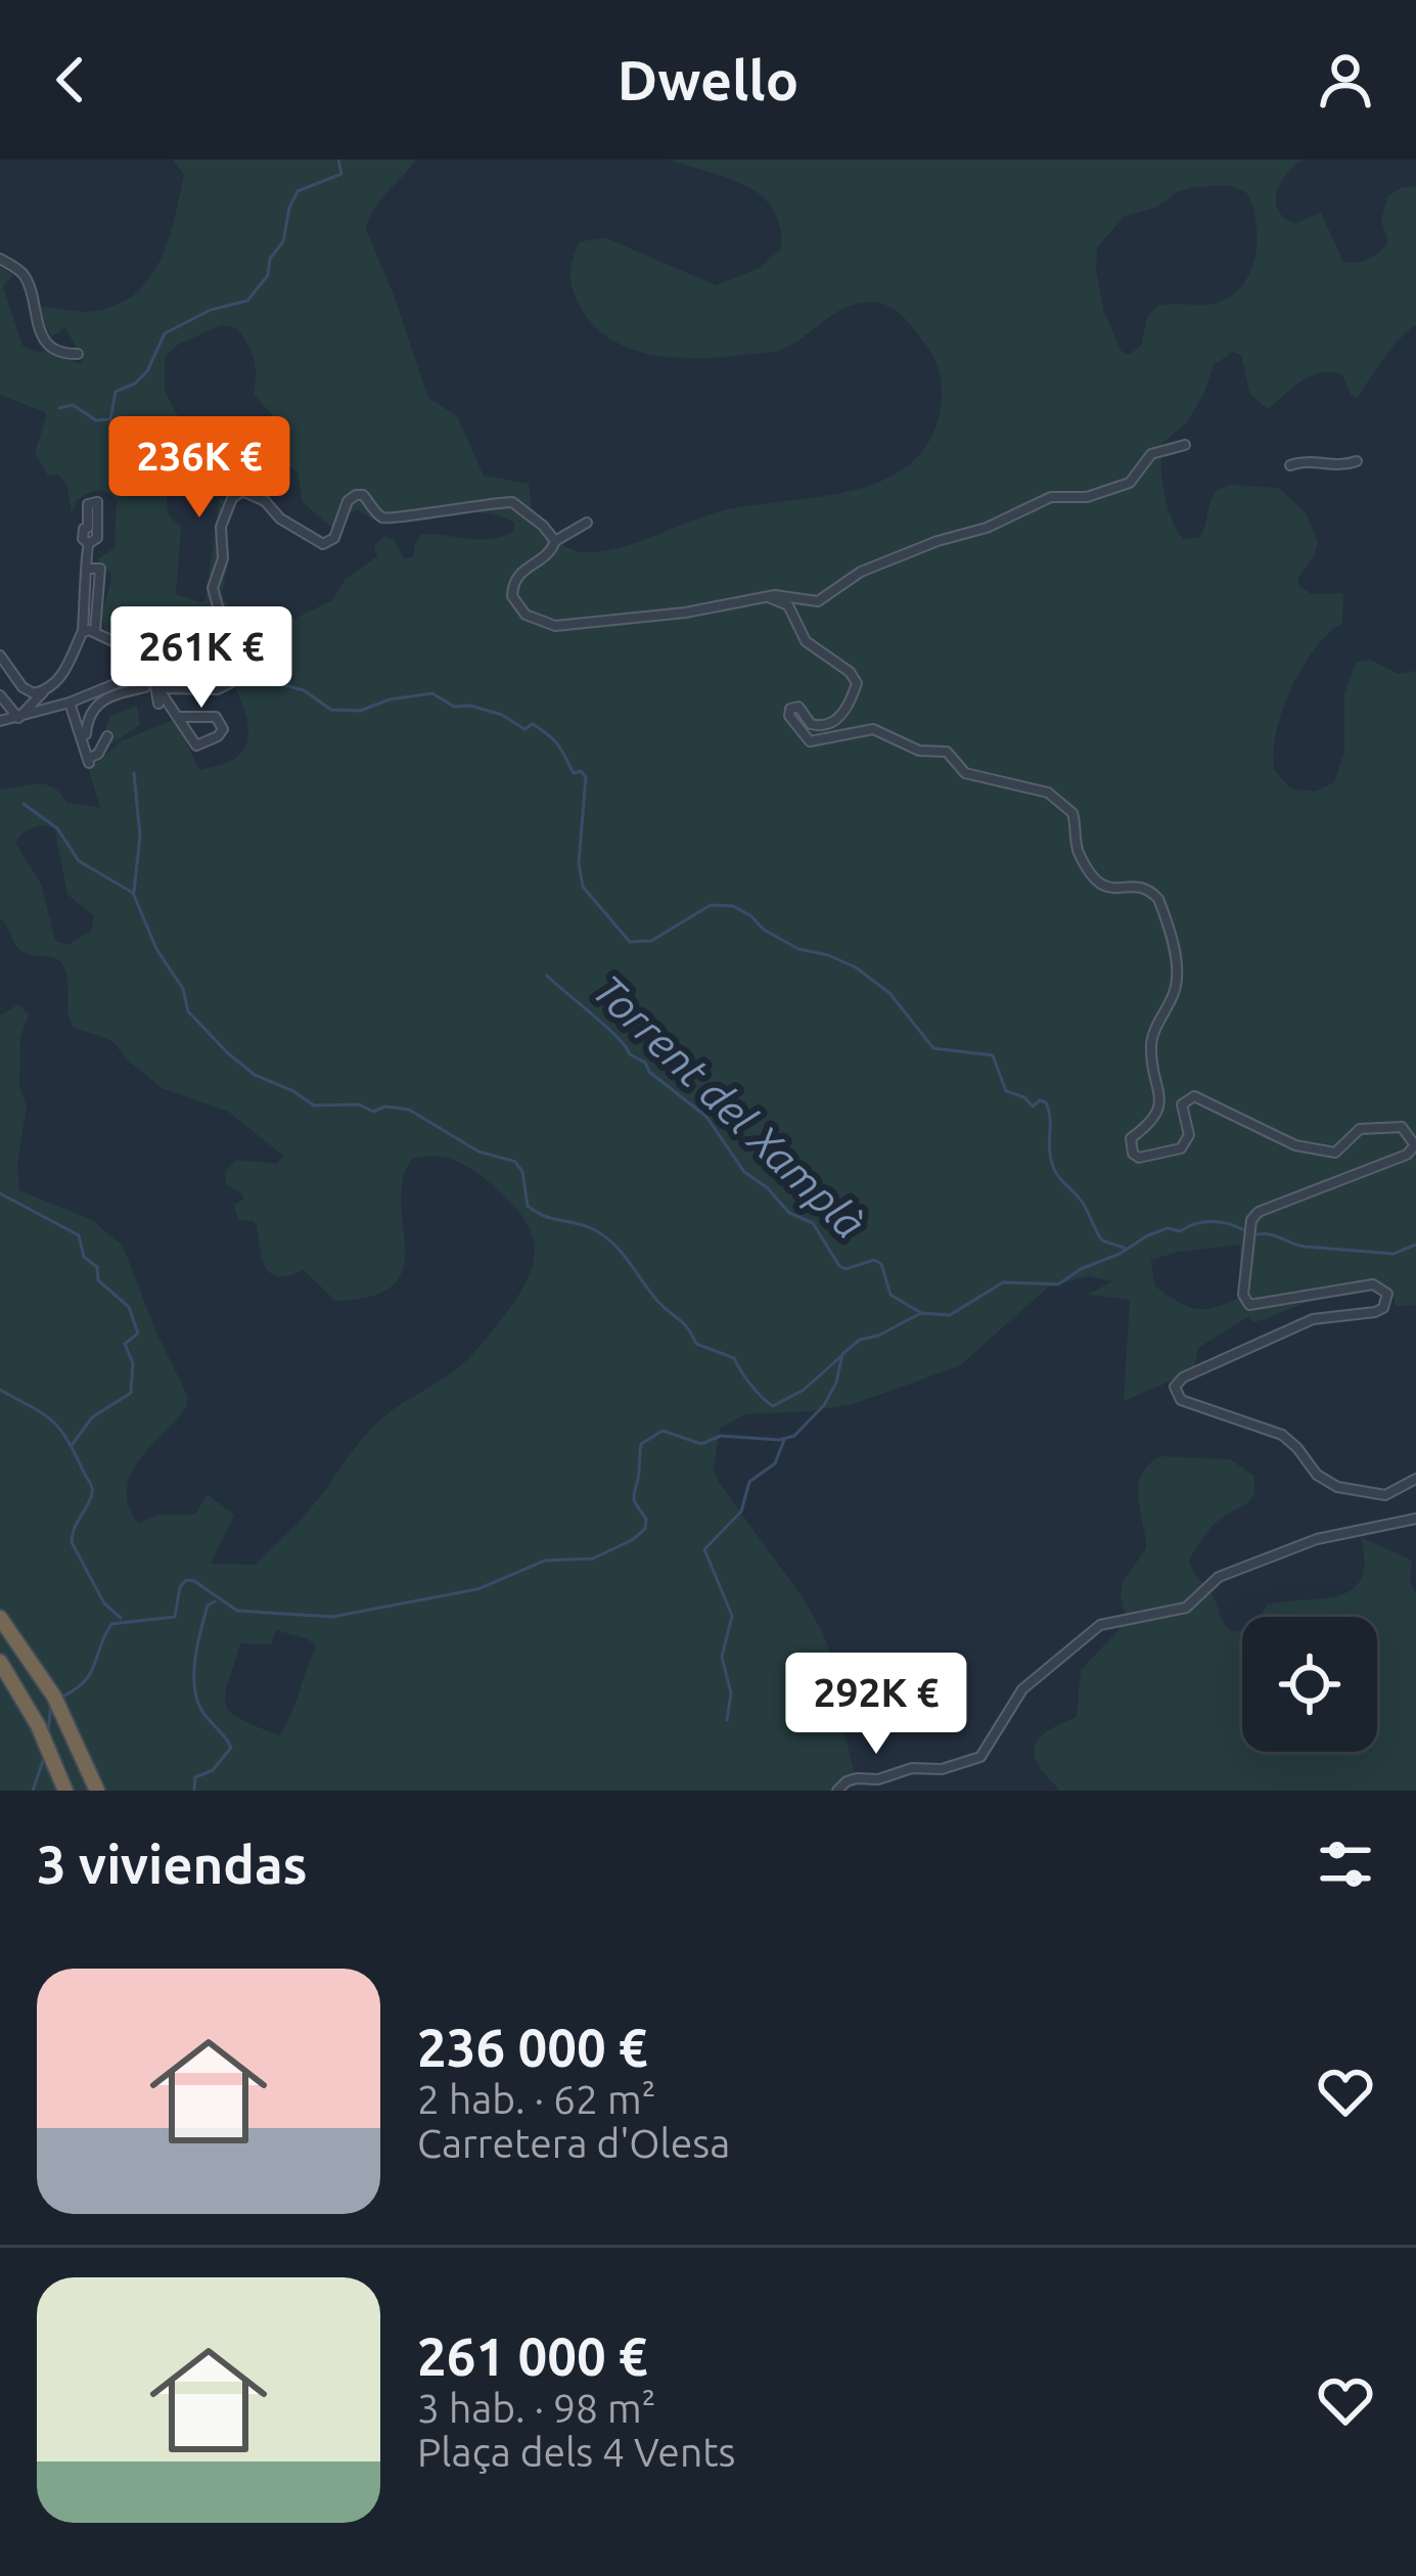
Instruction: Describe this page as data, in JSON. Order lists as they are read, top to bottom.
{
  "water": ["Torrent del Xamplà"],
  "page": {
    "header": "Dwello",
    "price": ["236K €", "261K €", "292K €"],
    "heading": "3 viviendas",
    "list": [
      {
        "name": "236 000 €",
        "note": "2 hab. · 62 m² · Carretera d'Olesa"
      },
      {
        "name": "261 000 €",
        "note": "3 hab. · 98 m² · Plaça dels 4 Vents"
      }
    ]
  }
}
